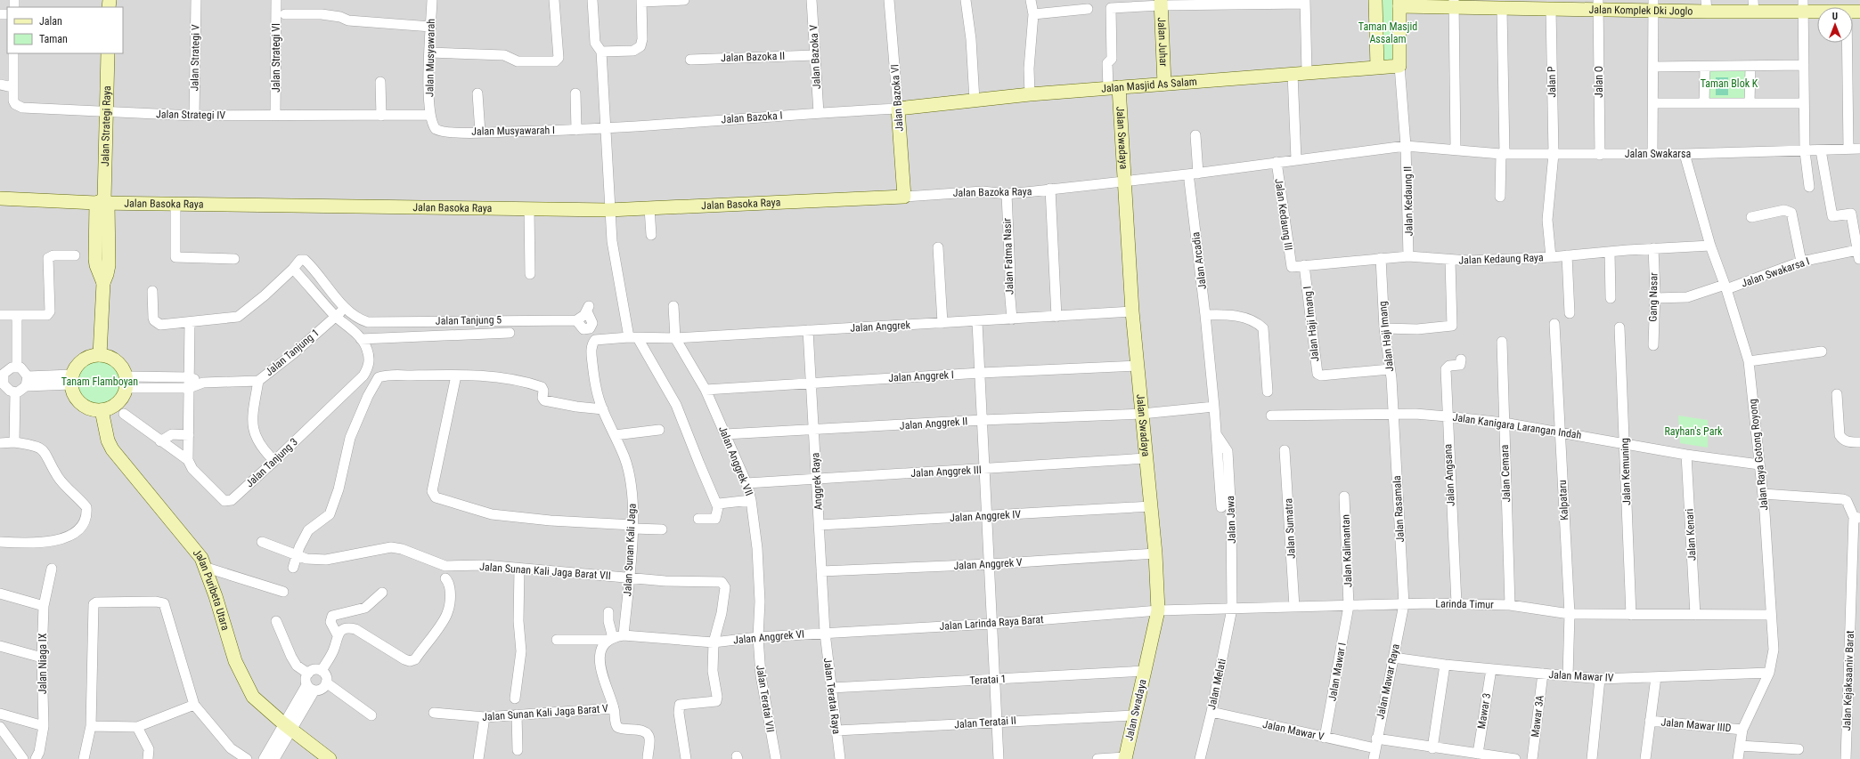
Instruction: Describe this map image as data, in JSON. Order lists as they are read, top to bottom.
{
  "streets": {
    "street": [
      "Jalan Komplek Dki Joglo",
      "Jalan Juhar",
      "Jalan Bazoka II",
      "Jalan Bazoka V",
      "Jalan Strategi V",
      "Jalan Strategi VI",
      "Jalan Musyawarah",
      "Jalan P",
      "Jalan O",
      "Jalan Masjid As Salam",
      "Jalan Bazoka VI",
      "Jalan Strategi IV",
      "Jalan Bazoka I",
      "Jalan Strategi Raya",
      "Jalan Musyawarah I",
      "Jalan Swadaya",
      "Jalan Swakarsa",
      "Jalan Bazoka Raya",
      "Jalan Kedaung II",
      "Jalan Basoka Raya",
      "Jalan Kedaung III",
      "Jalan Fatma Nasir",
      "Jalan Kedaung Raya",
      "Jalan Arcadia",
      "Jalan Swakarsa I",
      "Gang Nasar",
      "Jalan Tanjung 5",
      "Jalan Haji Imang I",
      "Jalan Anggrek",
      "Jalan Haji Imang",
      "Jalan Tanjung 1",
      "Jalan Anggrek I",
      "Jalan Anggrek II",
      "Jalan Kanigara Larangan Indah",
      "Jalan Raya Gotong Royong",
      "Jalan Anggrek VII",
      "Jalan Tanjung 3",
      "Jalan Anggrek III",
      "Jalan Kemuning",
      "Jalan Cemara",
      "Jalan Angsana",
      "Anggrek Raya",
      "Kalpataru",
      "Jalan Rasamala",
      "Jalan Anggrek IV",
      "Jalan Jawa",
      "Jalan Sumatra",
      "Jalan Kenari",
      "Jalan Sunan Kali Jaga",
      "Jalan Kalimantan",
      "Jalan Anggrek V",
      "Jalan Sunan Kali Jaga Barat VII",
      "Jalan Puribeta Utara",
      "Larinda Timur",
      "Jalan Larinda Raya Barat",
      "Jalan Anggrek VI",
      "Jalan Niaga IX",
      "Jalan Mawar I",
      "Jalan Mawar IV",
      "Teratai 1",
      "Jalan Kejaksaaniv Barat",
      "Jalan Mawar Raya",
      "Jalan Melati",
      "Jalan Teratai Raya",
      "Jalan Teratai VII",
      "Mawar 3",
      "Jalan Sunan Kali Jaga Barat V",
      "Mawar 3A",
      "Jalan Teratai II",
      "Jalan Mawar IIID",
      "Jalan Mawar V"
    ]
  },
  "crossings": [
    ["Jalan Komplek Dki Joglo", "Jalan P"],
    ["Jalan Komplek Dki Joglo", "Jalan O"],
    ["Jalan Juhar", "Jalan Masjid As Salam"],
    ["Jalan Bazoka II", "Jalan Bazoka V"],
    ["Jalan Bazoka V", "Jalan Bazoka I"],
    ["Jalan Strategi V", "Jalan Strategi IV"],
    ["Jalan Strategi VI", "Jalan Strategi IV"],
    ["Jalan Musyawarah", "Jalan Strategi IV"],
    ["Jalan Musyawarah", "Jalan Musyawarah I"],
    ["Jalan P", "Jalan Swakarsa"],
    ["Jalan P", "Jalan Kedaung Raya"],
    ["Jalan O", "Jalan Swakarsa"],
    ["Jalan Masjid As Salam", "Jalan Bazoka VI"],
    ["Jalan Masjid As Salam", "Jalan Bazoka I"],
    ["Jalan Masjid As Salam", "Jalan Swadaya"],
    ["Jalan Masjid As Salam", "Jalan Kedaung II"],
    ["Jalan Bazoka VI", "Jalan Bazoka I"],
    ["Jalan Bazoka VI", "Jalan Bazoka Raya"],
    ["Jalan Bazoka VI", "Jalan Basoka Raya"],
    ["Jalan Strategi IV", "Jalan Strategi Raya"],
    ["Jalan Strategi IV", "Jalan Musyawarah I"],
    ["Jalan Bazoka I", "Jalan Musyawarah I"],
    ["Jalan Strategi Raya", "Jalan Basoka Raya"],
    ["Jalan Swadaya", "Jalan Bazoka Raya"],
    ["Jalan Swadaya", "Jalan Anggrek"],
    ["Jalan Swadaya", "Jalan Anggrek I"],
    ["Jalan Swadaya", "Jalan Anggrek II"],
    ["Jalan Swadaya", "Jalan Anggrek III"],
    ["Jalan Swadaya", "Jalan Anggrek IV"],
    ["Jalan Swadaya", "Jalan Anggrek V"],
    ["Jalan Swadaya", "Larinda Timur"],
    ["Jalan Swadaya", "Jalan Larinda Raya Barat"],
    ["Jalan Swadaya", "Teratai 1"],
    ["Jalan Swadaya", "Jalan Teratai II"],
    ["Jalan Swakarsa", "Jalan Kedaung II"],
    ["Jalan Swakarsa", "Jalan Kedaung III"],
    ["Jalan Swakarsa", "Jalan Arcadia"],
    ["Jalan Swakarsa", "Jalan Raya Gotong Royong"],
    ["Jalan Bazoka Raya", "Jalan Basoka Raya"],
    ["Jalan Bazoka Raya", "Jalan Fatma Nasir"],
    ["Jalan Kedaung II", "Jalan Kedaung Raya"],
    ["Jalan Kedaung III", "Jalan Kedaung Raya"],
    ["Jalan Fatma Nasir", "Jalan Anggrek"],
    ["Jalan Kedaung Raya", "Gang Nasar"],
    ["Jalan Kedaung Raya", "Jalan Haji Imang I"],
    ["Jalan Kedaung Raya", "Jalan Haji Imang"],
    ["Jalan Kedaung Raya", "Jalan Raya Gotong Royong"],
    ["Jalan Arcadia", "Jalan Jawa"],
    ["Jalan Swakarsa I", "Gang Nasar"],
    ["Jalan Swakarsa I", "Jalan Raya Gotong Royong"],
    ["Jalan Tanjung 5", "Jalan Tanjung 1"],
    ["Jalan Tanjung 5", "Jalan Tanjung 3"],
    ["Jalan Haji Imang I", "Jalan Haji Imang"],
    ["Jalan Anggrek", "Jalan Anggrek VII"],
    ["Jalan Anggrek", "Anggrek Raya"],
    ["Jalan Anggrek", "Jalan Sunan Kali Jaga"],
    ["Jalan Haji Imang", "Jalan Kanigara Larangan Indah"],
    ["Jalan Haji Imang", "Jalan Rasamala"],
    ["Jalan Tanjung 1", "Jalan Tanjung 3"],
    ["Jalan Anggrek I", "Jalan Anggrek VII"],
    ["Jalan Anggrek I", "Anggrek Raya"],
    ["Jalan Anggrek II", "Jalan Anggrek VII"],
    ["Jalan Anggrek II", "Anggrek Raya"],
    ["Jalan Kanigara Larangan Indah", "Jalan Raya Gotong Royong"],
    ["Jalan Kanigara Larangan Indah", "Jalan Kemuning"],
    ["Jalan Kanigara Larangan Indah", "Jalan Cemara"],
    ["Jalan Kanigara Larangan Indah", "Jalan Angsana"],
    ["Jalan Kanigara Larangan Indah", "Kalpataru"],
    ["Jalan Kanigara Larangan Indah", "Jalan Rasamala"],
    ["Jalan Kanigara Larangan Indah", "Jalan Kenari"],
    ["Jalan Raya Gotong Royong", "Larinda Timur"],
    ["Jalan Raya Gotong Royong", "Jalan Mawar IV"],
    ["Jalan Raya Gotong Royong", "Jalan Mawar IIID"],
    ["Jalan Anggrek VII", "Jalan Anggrek III"],
    ["Jalan Anggrek VII", "Jalan Anggrek VI"],
    ["Jalan Anggrek VII", "Jalan Teratai VII"],
    ["Jalan Anggrek III", "Anggrek Raya"],
    ["Jalan Kemuning", "Larinda Timur"],
    ["Jalan Cemara", "Larinda Timur"],
    ["Jalan Angsana", "Larinda Timur"],
    ["Anggrek Raya", "Jalan Anggrek IV"],
    ["Anggrek Raya", "Jalan Anggrek V"],
    ["Anggrek Raya", "Jalan Larinda Raya Barat"],
    ["Anggrek Raya", "Jalan Anggrek VI"],
    ["Anggrek Raya", "Jalan Teratai Raya"],
    ["Kalpataru", "Larinda Timur"],
    ["Kalpataru", "Jalan Mawar IV"],
    ["Jalan Rasamala", "Larinda Timur"],
    ["Jalan Rasamala", "Jalan Mawar Raya"],
    ["Jalan Jawa", "Larinda Timur"],
    ["Jalan Jawa", "Jalan Melati"],
    ["Jalan Sumatra", "Larinda Timur"],
    ["Jalan Kenari", "Larinda Timur"],
    ["Jalan Sunan Kali Jaga", "Jalan Sunan Kali Jaga Barat VII"],
    ["Jalan Sunan Kali Jaga", "Jalan Anggrek VI"],
    ["Jalan Kalimantan", "Larinda Timur"],
    ["Jalan Kalimantan", "Jalan Mawar I"],
    ["Jalan Sunan Kali Jaga Barat VII", "Jalan Anggrek VI"],
    ["Larinda Timur", "Jalan Larinda Raya Barat"],
    ["Larinda Timur", "Jalan Mawar I"],
    ["Larinda Timur", "Jalan Mawar Raya"],
    ["Larinda Timur", "Jalan Melati"],
    ["Jalan Larinda Raya Barat", "Jalan Anggrek VI"],
    ["Jalan Larinda Raya Barat", "Jalan Teratai Raya"],
    ["Jalan Anggrek VI", "Jalan Teratai Raya"],
    ["Jalan Anggrek VI", "Jalan Teratai VII"],
    ["Jalan Mawar I", "Jalan Mawar V"],
    ["Jalan Mawar IV", "Jalan Mawar Raya"],
    ["Jalan Mawar IV", "Mawar 3"],
    ["Jalan Mawar IV", "Mawar 3A"],
    ["Teratai 1", "Jalan Teratai Raya"],
    ["Jalan Mawar Raya", "Jalan Mawar V"],
    ["Jalan Melati", "Jalan Mawar V"],
    ["Jalan Teratai Raya", "Jalan Teratai II"],
    ["Mawar 3", "Jalan Mawar V"]
  ],
  "parks": [
    "Taman Masjid Assalam",
    "Taman Blok K",
    "Tanam Flamboyan",
    "Rayhan's Park"
  ],
  "legend": ["Jalan", "Taman"],
  "north": "top"
}
